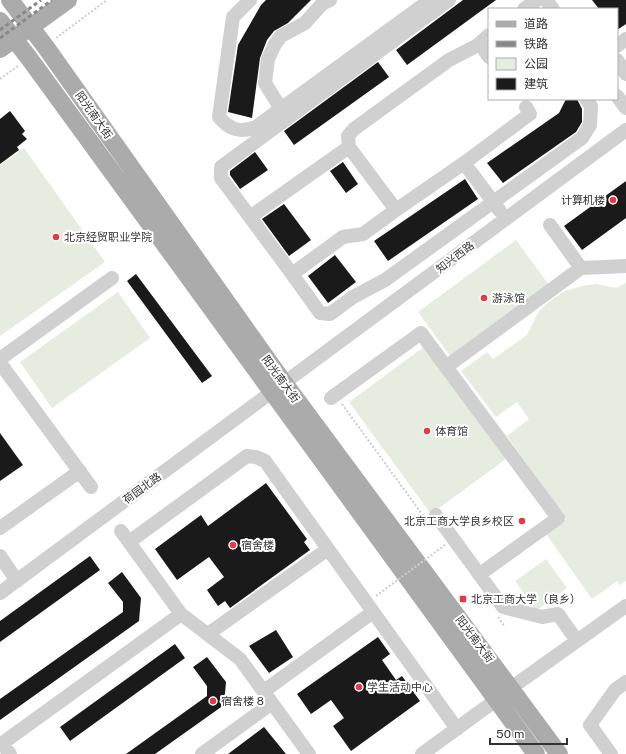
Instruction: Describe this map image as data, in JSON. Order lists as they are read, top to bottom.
{
  "streets": {
    "main road": ["阳光南大街"],
    "street": ["知兴西路", "荷园北路"]
  },
  "crossings": [
    ["阳光南大街", "知兴西路"],
    ["阳光南大街", "荷园北路"],
    ["知兴西路", "荷园北路"]
  ],
  "places": {
    "other": [
      "计算机楼",
      "北京经贸职业学院",
      "游泳馆",
      "体育馆",
      "北京工商大学良乡校区",
      "宿舍楼",
      "学生活动中心",
      "宿舍楼 8"
    ],
    "transit": ["北京工商大学（良乡）"]
  },
  "legend": [
    "道路",
    "铁路",
    "公园",
    "建筑"
  ],
  "scale_bar": "50 m"
}
